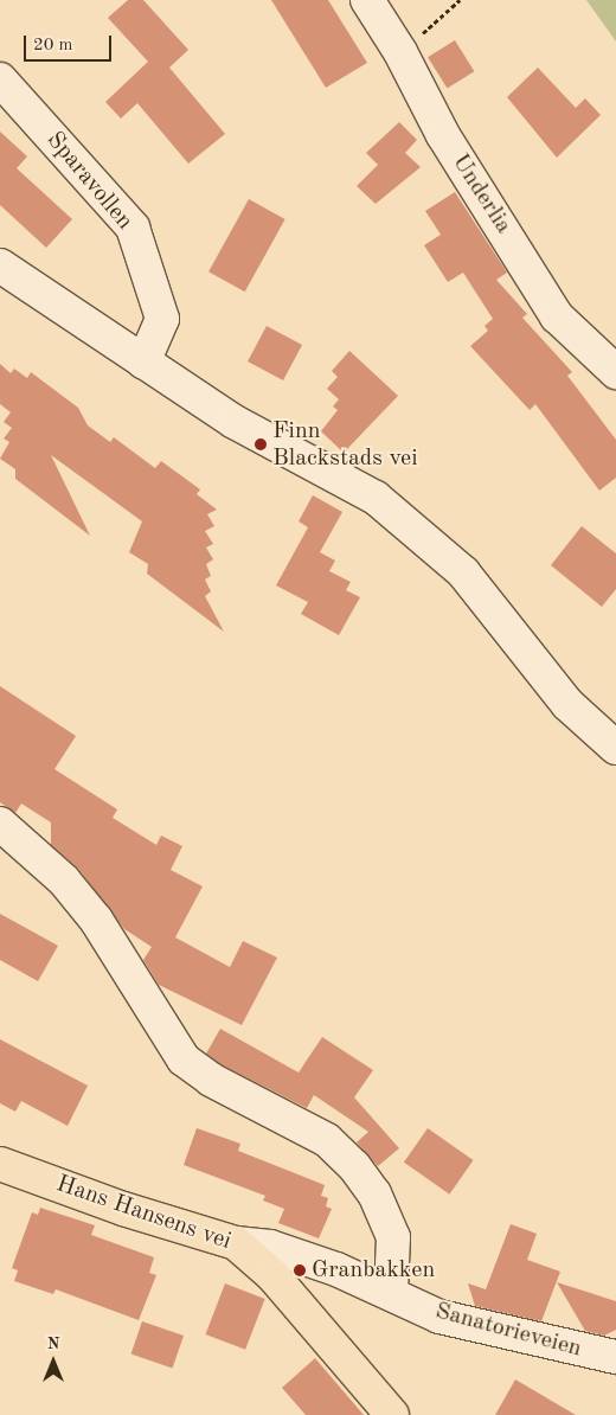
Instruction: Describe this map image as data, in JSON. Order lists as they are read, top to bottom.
{
  "streets": {
    "main road": ["Hans Hansens vei"],
    "street": ["Sparavollen", "Underlia", "Sanatorieveien"]
  },
  "crossings": [
    ["Hans Hansens vei", "Sanatorieveien"]
  ],
  "places": ["Finn Blackstads vei", "Granbakken"],
  "scale_bar": "20 m",
  "north": "top"
}
